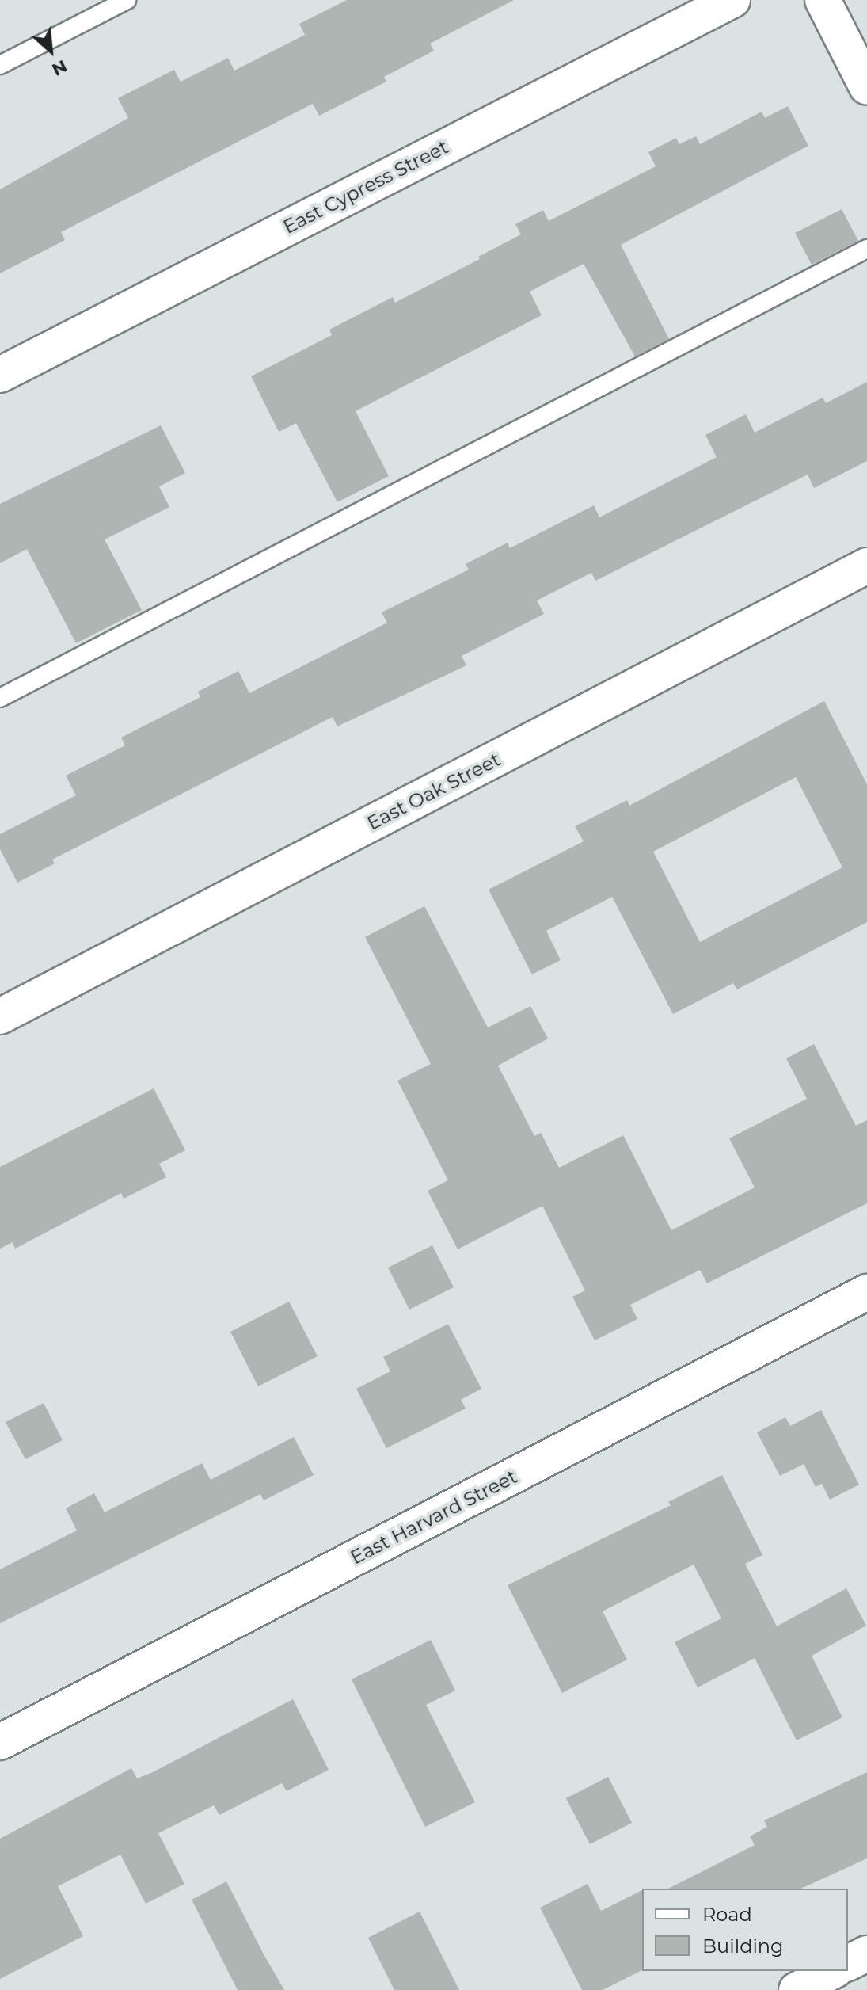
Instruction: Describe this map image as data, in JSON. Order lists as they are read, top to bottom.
{
  "streets": {
    "street": ["East Cypress Street", "East Oak Street", "East Harvard Street"]
  },
  "legend": ["Road", "Building"],
  "north": "bottom right"
}
